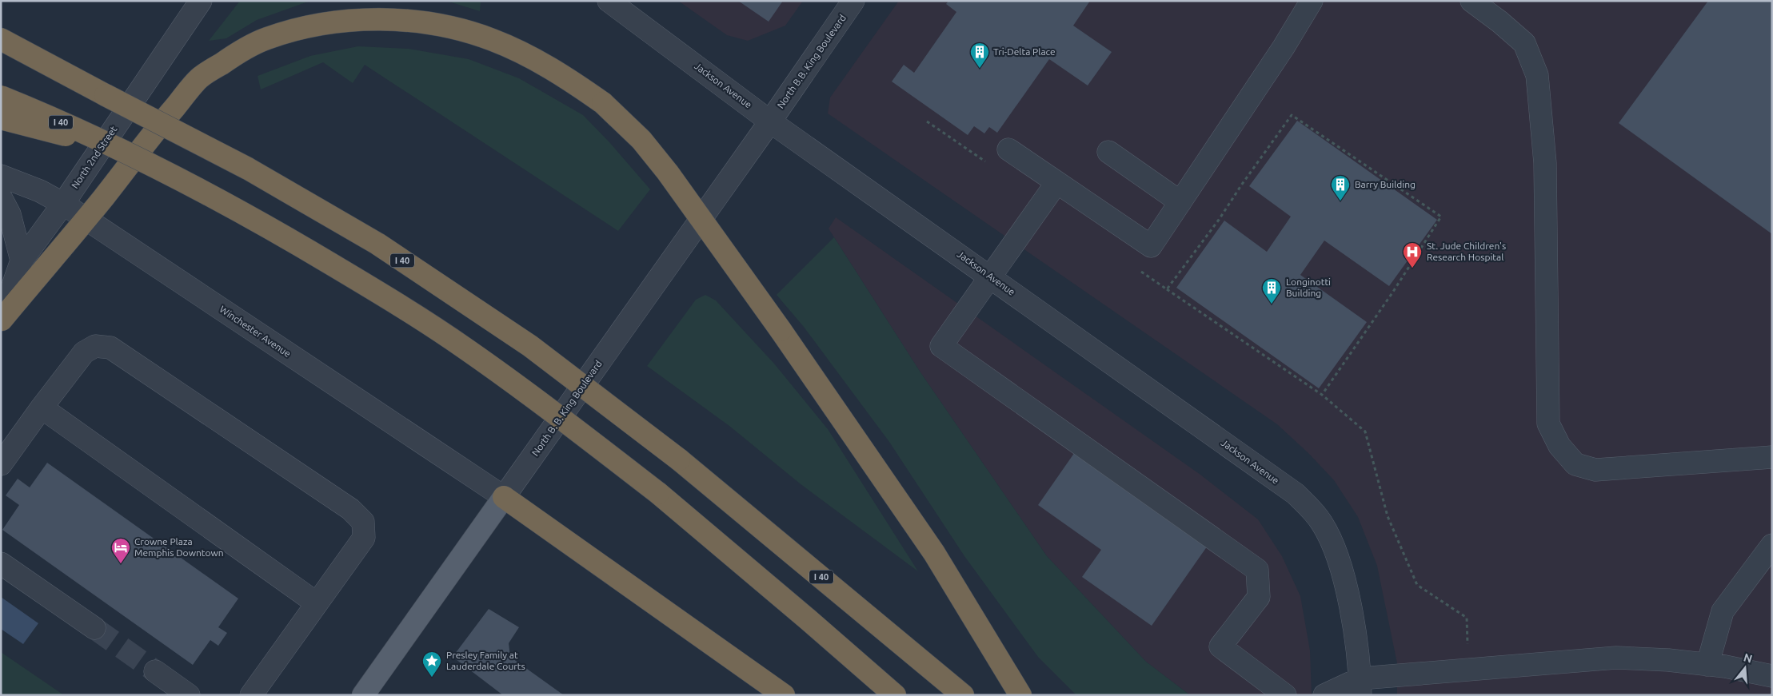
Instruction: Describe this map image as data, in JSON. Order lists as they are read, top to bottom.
{
  "streets": {
    "highway": ["I 40"],
    "main road": ["North B. B. King Boulevard"],
    "street": [
      "North B.B. King Boulevard",
      "Jackson Avenue",
      "North 2nd Street",
      "Winchester Avenue"
    ]
  },
  "crossings": [
    ["North B.B. King Boulevard", "Jackson Avenue"],
    ["North B.B. King Boulevard", "North B. B. King Boulevard"],
    ["Jackson Avenue", "North B. B. King Boulevard"],
    ["North 2nd Street", "Winchester Avenue"],
    ["Winchester Avenue", "North B. B. King Boulevard"]
  ],
  "places": {
    "building": ["Tri-Delta Place", "Barry Building", "Longinotti Building"],
    "hospital": ["St. Jude Children's Research Hospital"],
    "hotel": ["Crowne Plaza Memphis Downtown"],
    "place": ["Presley Family at Lauderdale Courts"]
  },
  "north": "top"
}
